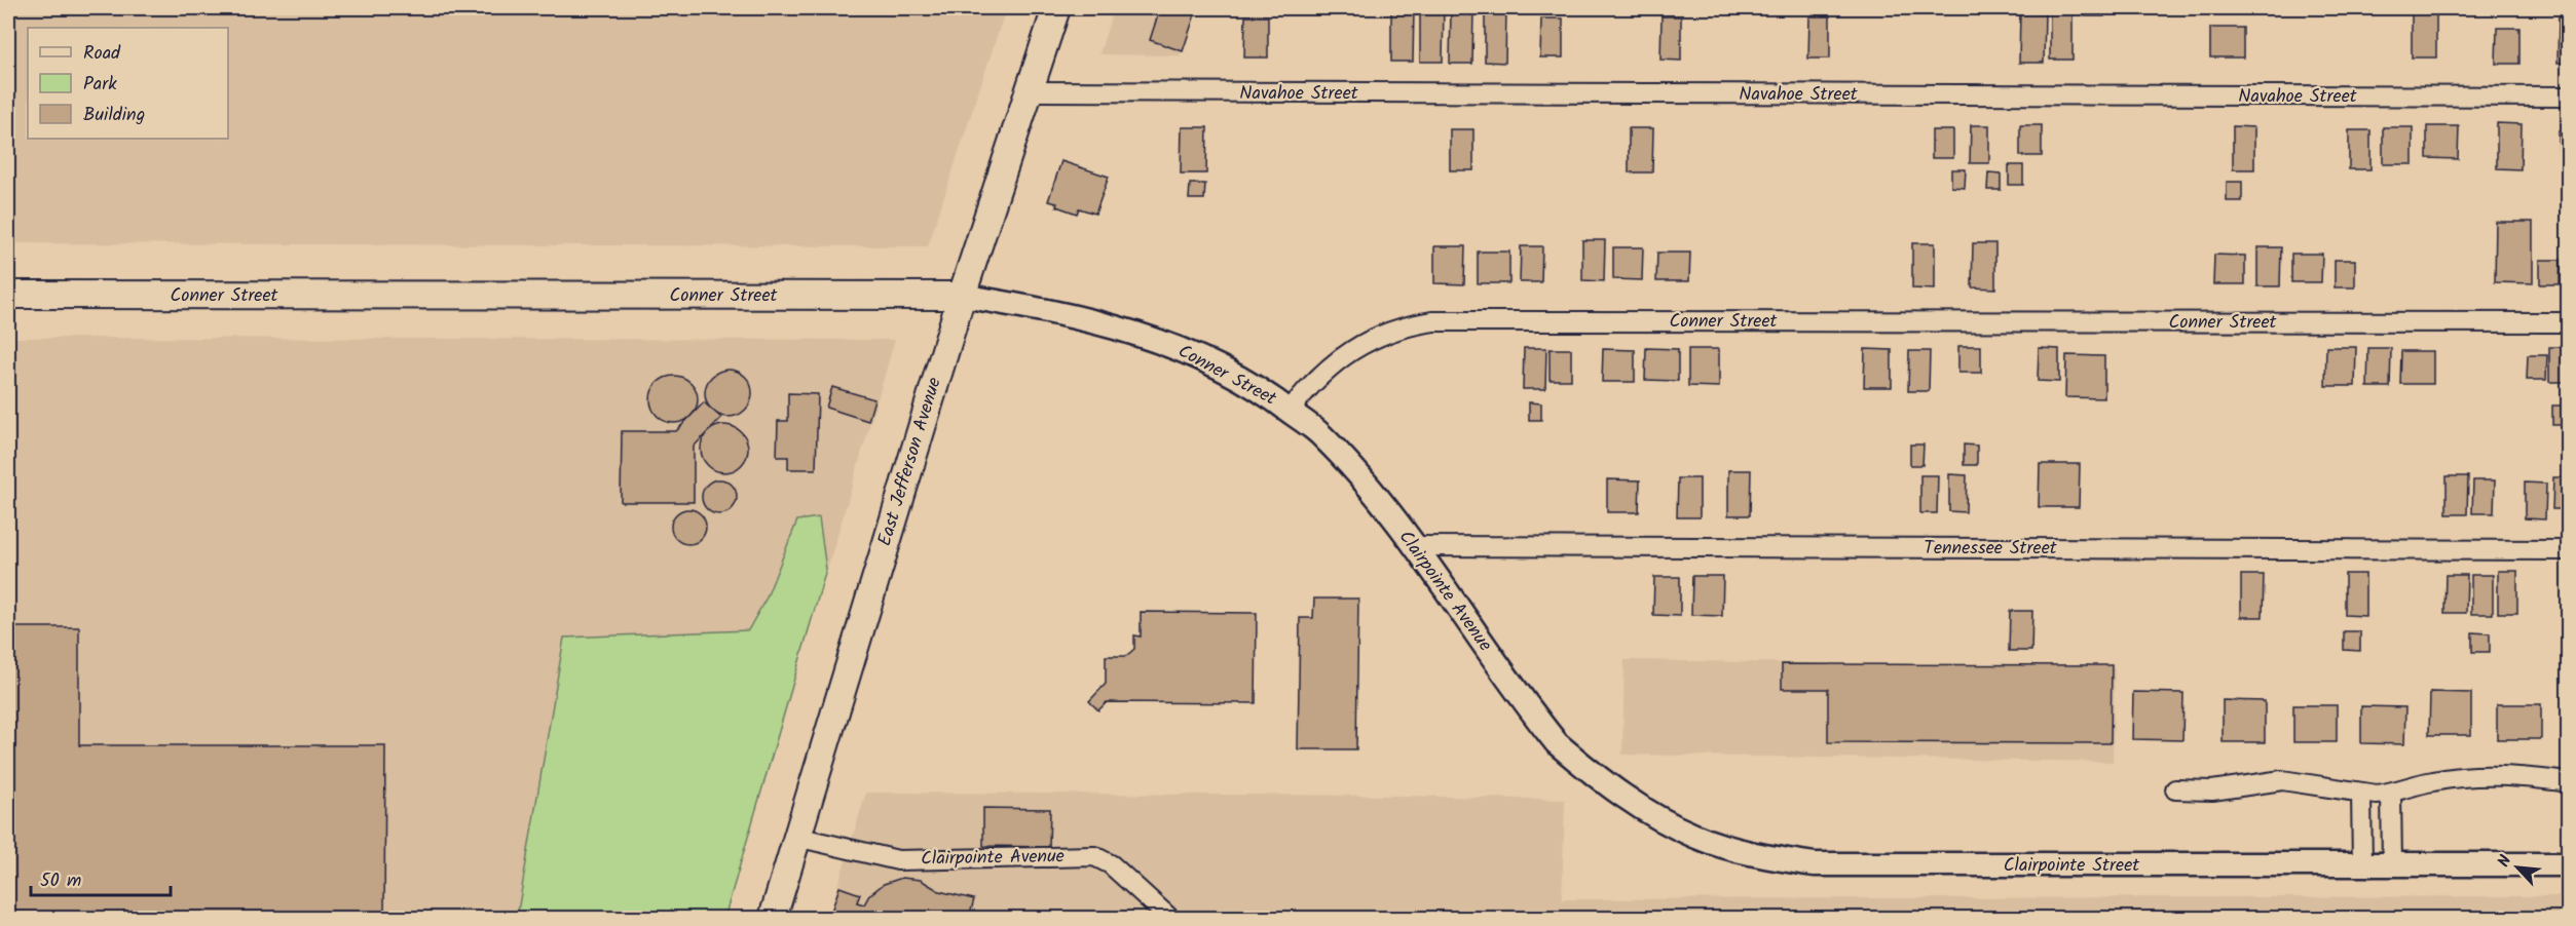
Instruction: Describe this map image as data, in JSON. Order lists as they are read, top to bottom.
{
  "streets": {
    "main road": ["Conner Street", "East Jefferson Avenue"],
    "street": [
      "Navahoe Street",
      "Tennessee Street",
      "Clairpointe Avenue",
      "Clairpointe Street"
    ]
  },
  "crossings": [
    ["Navahoe Street", "East Jefferson Avenue"],
    ["Conner Street", "East Jefferson Avenue"],
    ["Conner Street", "Clairpointe Avenue"],
    ["East Jefferson Avenue", "Clairpointe Avenue"],
    ["Tennessee Street", "Clairpointe Avenue"],
    ["Clairpointe Avenue", "Clairpointe Street"]
  ],
  "legend": ["Road", "Park", "Building"],
  "scale_bar": "50 m",
  "north": "top left"
}
